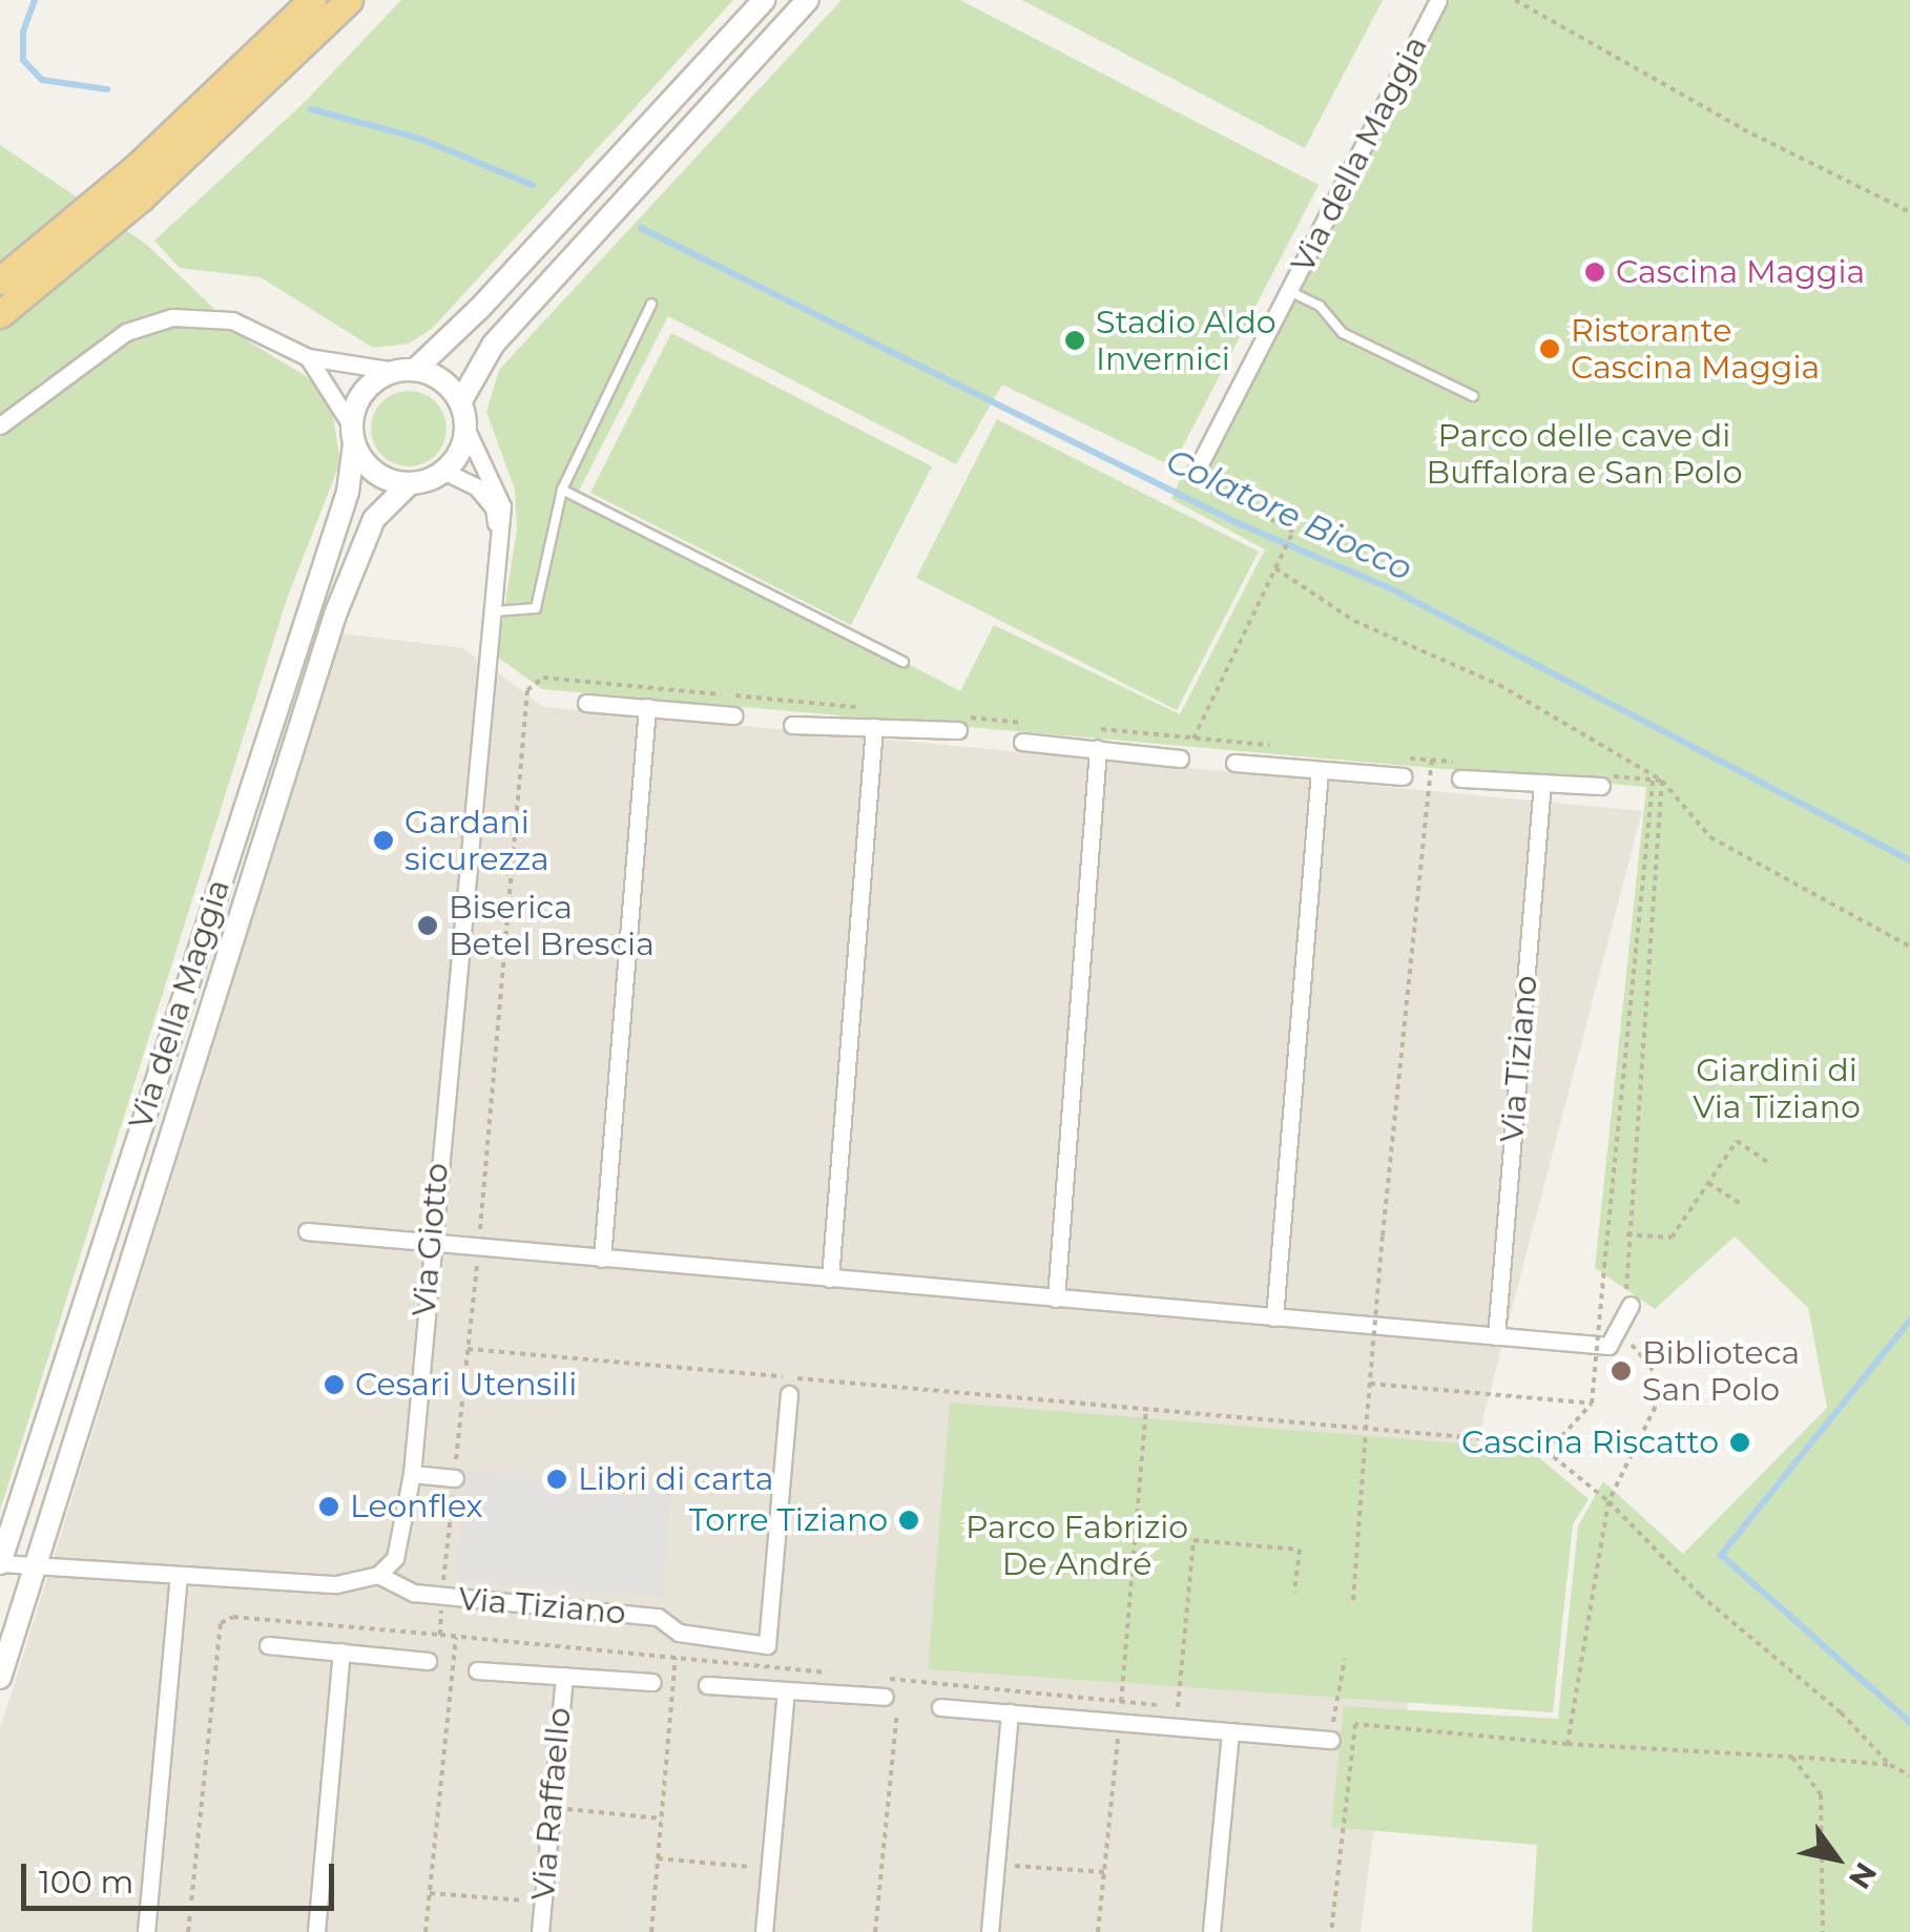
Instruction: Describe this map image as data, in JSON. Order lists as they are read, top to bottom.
{
  "streets": {
    "street": [
      "Via della Maggia",
      "Via Tiziano",
      "Via Giotto",
      "Via Raffaello"
    ]
  },
  "crossings": [
    ["Via della Maggia", "Via Giotto"],
    ["Via Tiziano", "Via Giotto"]
  ],
  "water": ["Colatore Biocco"],
  "parks": ["Parco delle cave di Buffalora e San Polo", "Giardini di Via Tiziano", "Parco Fabrizio De André"],
  "places": [
    "Cascina Maggia",
    "Stadio Aldo Invernici",
    "Ristorante Cascina Maggia",
    "Gardani sicurezza",
    "Biserica Betel Brescia",
    "Biblioteca San Polo",
    "Cesari Utensili",
    "Cascina Riscatto",
    "Libri di carta",
    "Leonflex",
    "Torre Tiziano"
  ],
  "scale_bar": "100 m",
  "north": "bottom right"
}
